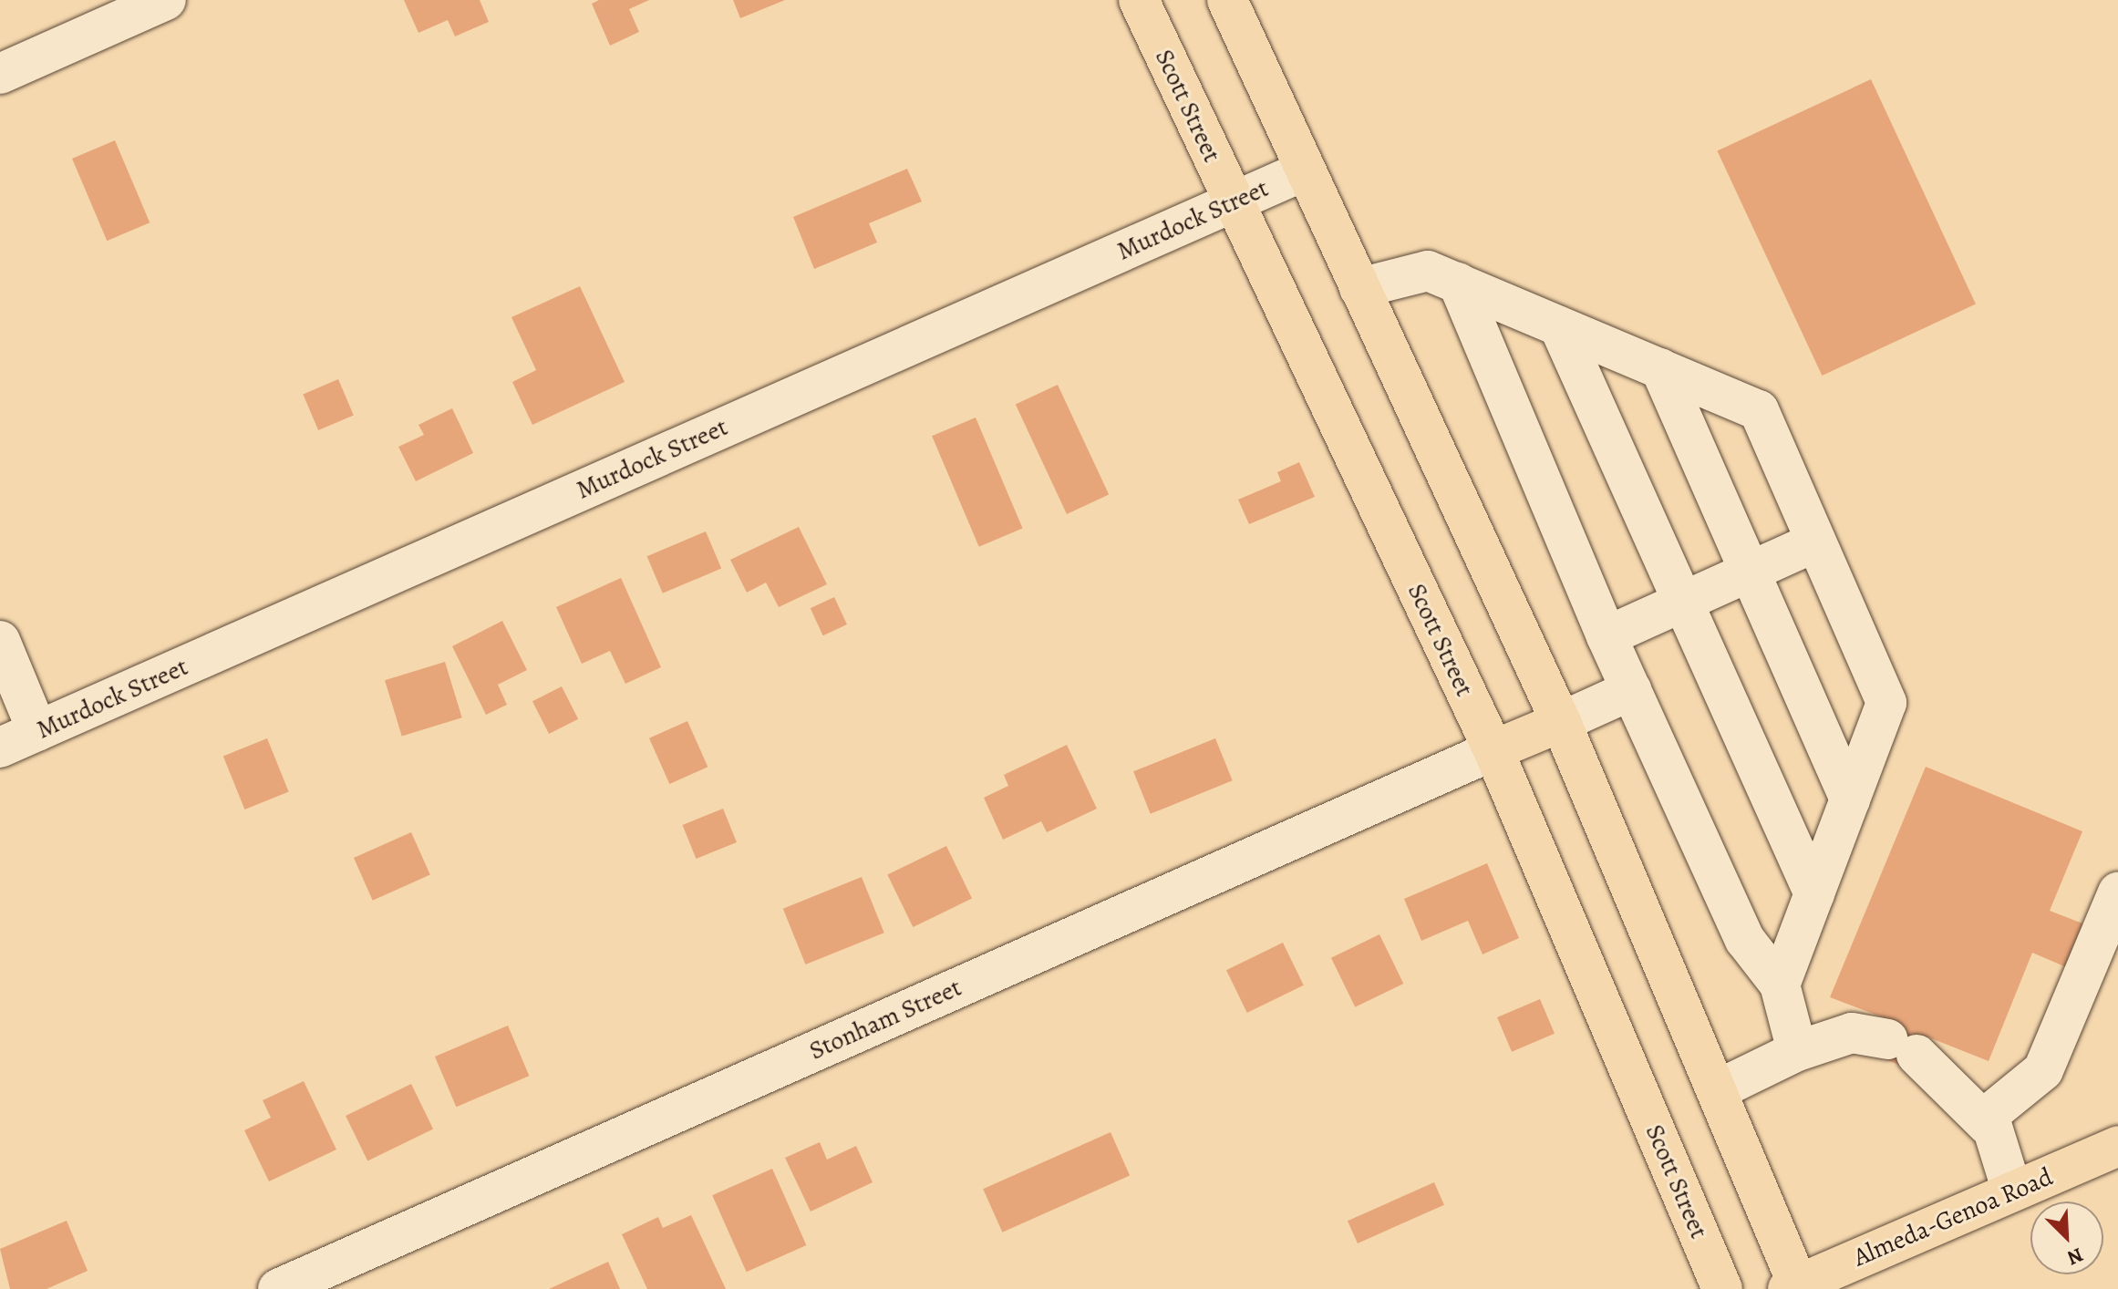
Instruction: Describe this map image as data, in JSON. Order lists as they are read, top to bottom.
{
  "streets": {
    "main road": ["Scott Street", "Almeda-Genoa Road"],
    "street": ["Murdock Street", "Stonham Street"]
  },
  "crossings": [
    ["Scott Street", "Murdock Street"],
    ["Scott Street", "Stonham Street"]
  ],
  "north": "bottom right"
}
